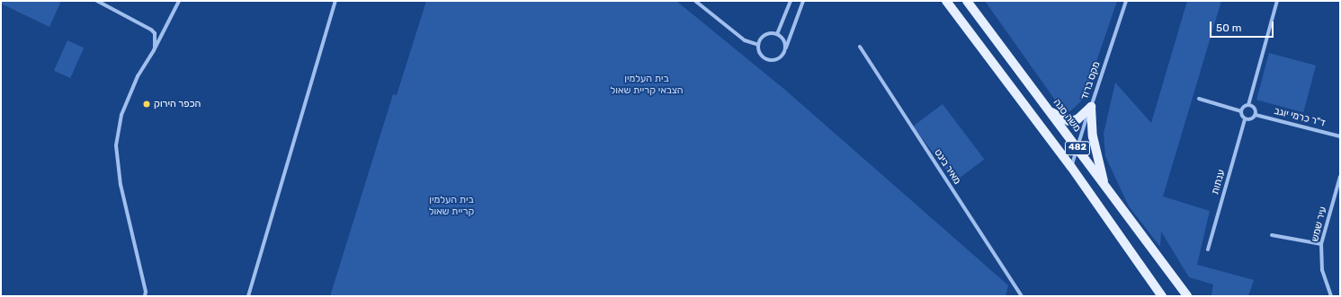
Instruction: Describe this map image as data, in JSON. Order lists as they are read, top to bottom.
{
  "streets": {
    "main road": ["משה סנה", "482"],
    "street": [
      "מקס ברוד",
      "ד\"ר כרמי יוגב",
      "מאיר בינט",
      "ענתות",
      "עיר שמש"
    ]
  },
  "crossings": [
    ["מקס ברוד", "משה סנה"],
    ["מקס ברוד", "482"],
    ["ד\"ר כרמי יוגב", "ענתות"]
  ],
  "parks": ["בית העלמין הצבאי קריית שאול", "בית העלמין קריית שאול"],
  "places": ["הכפר הירוק"],
  "scale_bar": "50 m"
}
